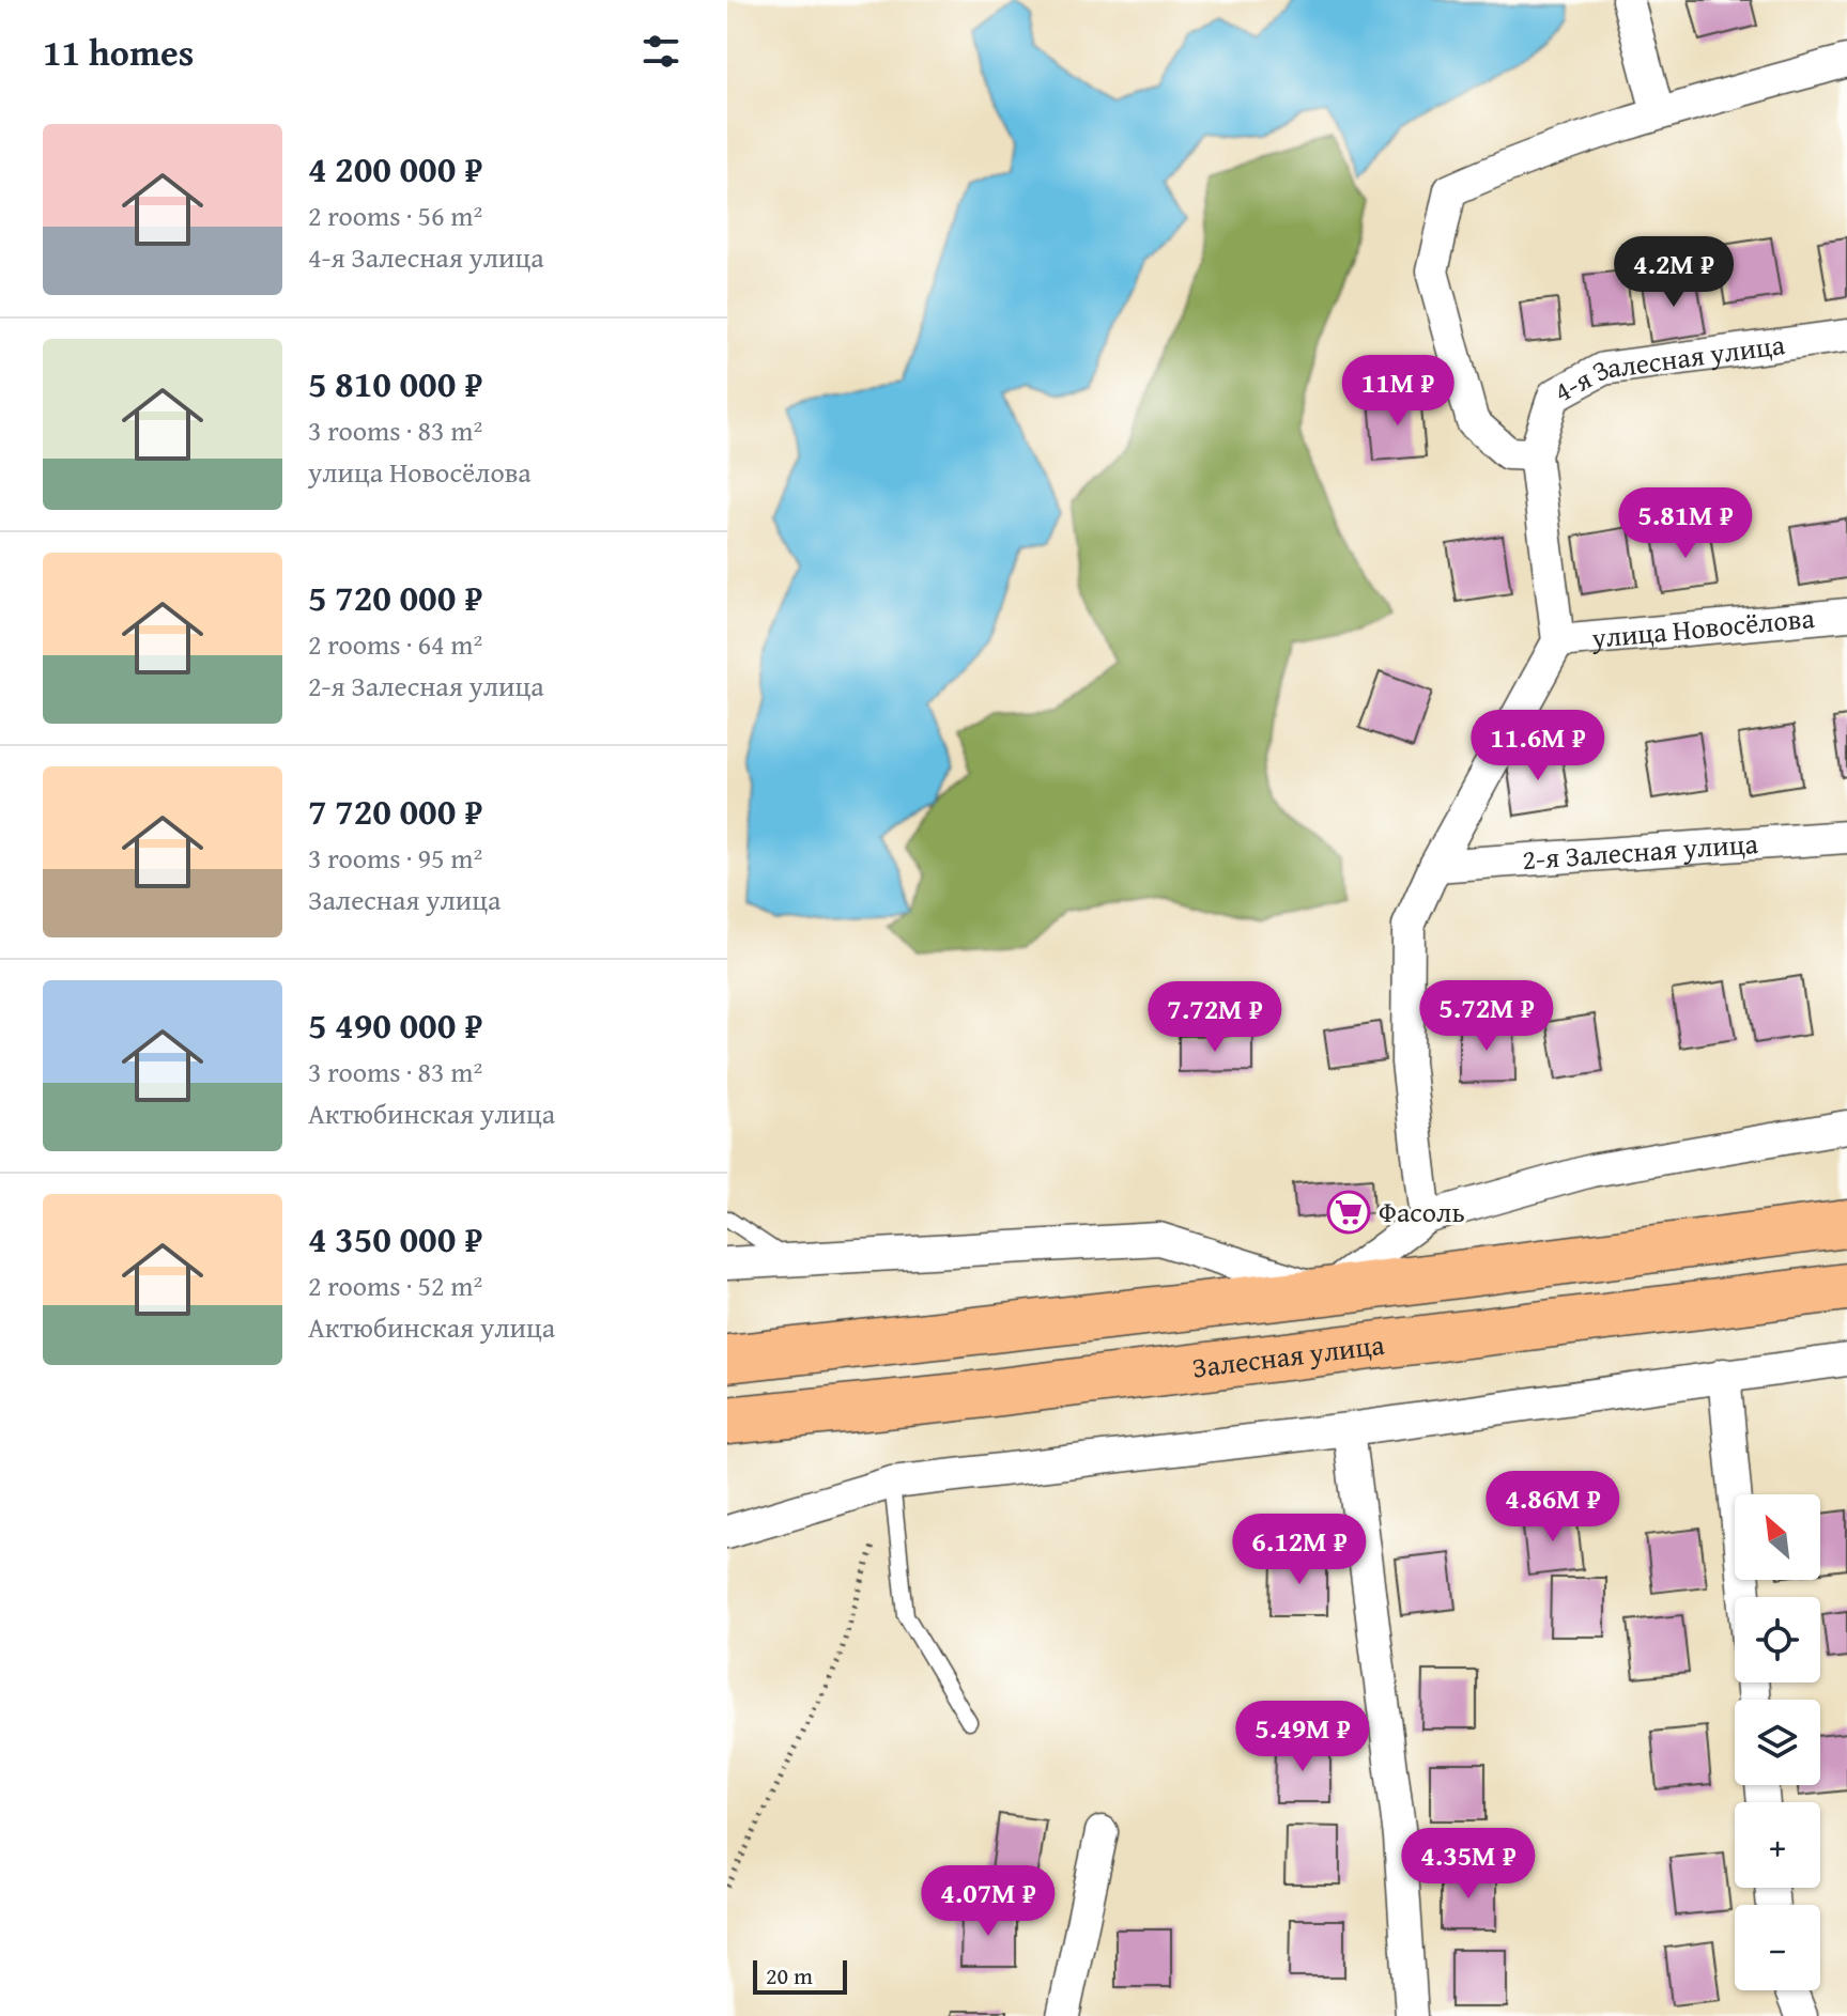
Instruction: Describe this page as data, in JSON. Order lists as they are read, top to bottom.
{
  "streets": {
    "main road": ["Залесная улица"],
    "street": ["4-я Залесная улица", "улица Новосёлова", "2-я Залесная улица"]
  },
  "places": {
    "supermarket": ["Фасоль"]
  },
  "scale_bar": "20 m",
  "north": "top left",
  "page": {
    "heading": "11 homes",
    "list": [
      {
        "name": "4 200 000 ₽",
        "note": "2 rooms · 56 m² · 4-я Залесная улица"
      },
      {
        "name": "5 810 000 ₽",
        "note": "3 rooms · 83 m² · улица Новосёлова"
      },
      {
        "name": "5 720 000 ₽",
        "note": "2 rooms · 64 m² · 2-я Залесная улица"
      },
      {
        "name": "7 720 000 ₽",
        "note": "3 rooms · 95 m² · Залесная улица"
      },
      {
        "name": "5 490 000 ₽",
        "note": "3 rooms · 83 m² · Актюбинская улица"
      },
      {
        "name": "4 350 000 ₽",
        "note": "2 rooms · 52 m² · Актюбинская улица"
      }
    ],
    "price": [
      "4.2M ₽",
      "11M ₽",
      "5.81M ₽",
      "11.6M ₽",
      "5.72M ₽",
      "7.72M ₽",
      "4.86M ₽",
      "6.12M ₽",
      "5.49M ₽",
      "4.35M ₽",
      "4.07M ₽"
    ],
    "map_buttons": ["+", "−"],
    "scale": "20 m"
  }
}
